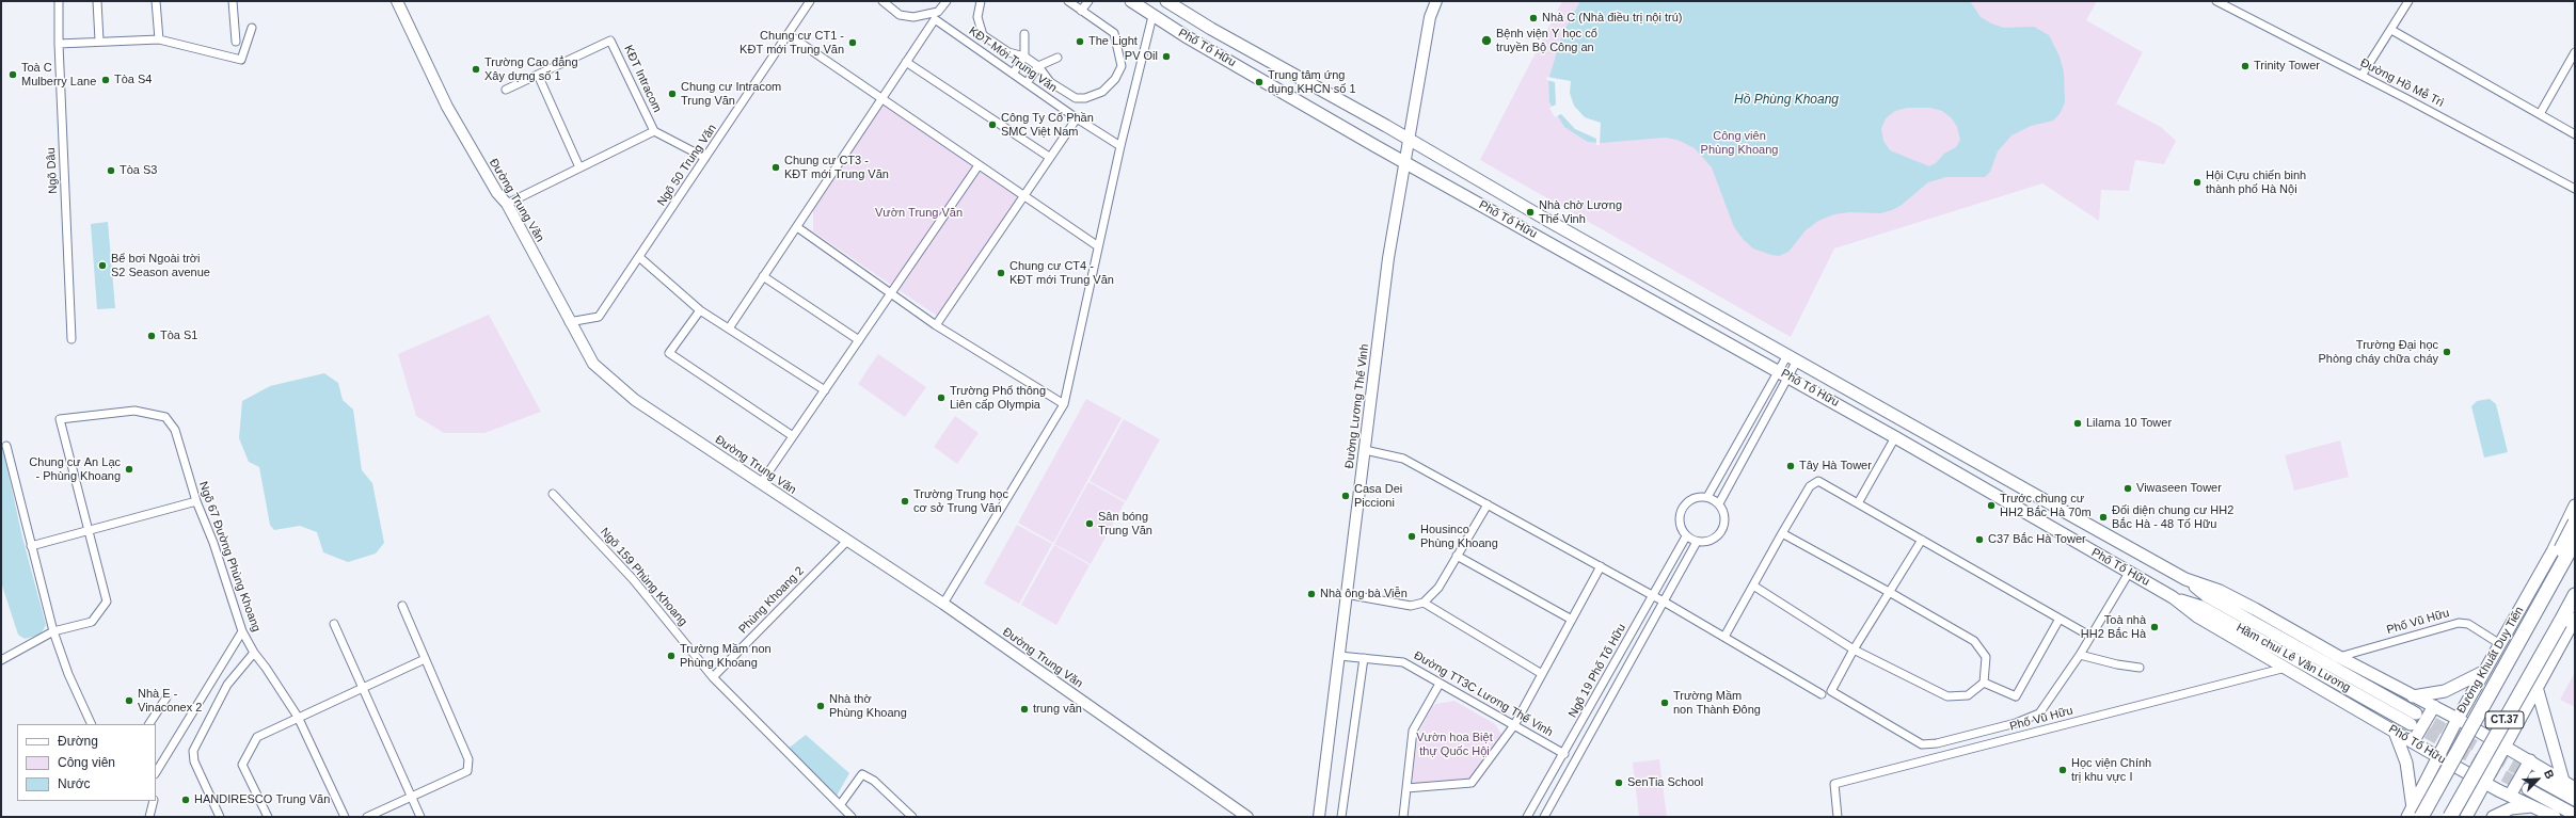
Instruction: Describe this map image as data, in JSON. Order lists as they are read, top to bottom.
{
  "streets": {
    "highway": ["CT.37"],
    "main road": ["Phố Tố Hữu", "Hầm chui Lê Văn Lương", "Đường Khuất Duy Tiến"],
    "street": [
      "KĐT Mới Trung Văn",
      "KĐT Intracom",
      "Đường Hồ Mễ Trì",
      "Ngõ 50 Trung Văn",
      "Ngõ Dâu",
      "Đường Trung Văn",
      "Đường Lương Thế Vinh",
      "Ngõ 67 Đường Phùng Khoang",
      "Ngõ 159 Phùng Khoang",
      "Phùng Khoang 2",
      "Phố Vũ Hữu",
      "Ngõ 19 Phố Tố Hữu",
      "Đường TT3C Lương Thế Vinh"
    ]
  },
  "crossings": [
    ["Phố Tố Hữu", "Đường Lương Thế Vinh"],
    ["Phố Tố Hữu", "Phố Vũ Hữu"],
    ["Phố Tố Hữu", "Hầm chui Lê Văn Lương"],
    ["Phố Tố Hữu", "Đường Khuất Duy Tiến"],
    ["KĐT Intracom", "Ngõ 50 Trung Văn"],
    ["KĐT Intracom", "Đường Trung Văn"],
    ["Ngõ 50 Trung Văn", "Đường Trung Văn"],
    ["Đường Trung Văn", "Phùng Khoang 2"],
    ["Đường Lương Thế Vinh", "Đường TT3C Lương Thế Vinh"],
    ["Ngõ 159 Phùng Khoang", "Phùng Khoang 2"],
    ["Phố Vũ Hữu", "Đường Khuất Duy Tiến"],
    ["Đường Khuất Duy Tiến", "CT.37"],
    ["Ngõ 19 Phố Tố Hữu", "Đường TT3C Lương Thế Vinh"]
  ],
  "water": ["Hồ Phùng Khoang"],
  "parks": ["Công viên Phùng Khoang", "Vườn Trung Văn", "Vườn hoa Biệt thự Quốc Hội"],
  "places": [
    "Nhà C (Nhà điều trị nội trú)",
    "Bệnh viện Y học cổ truyền Bộ Công an",
    "The Light",
    "Chung cư CT1 - KĐT mới Trung Văn",
    "PV Oil",
    "Trinity Tower",
    "Trường Cao đẳng Xây dựng số 1",
    "Toà C Mulberry Lane",
    "Tòa S4",
    "Trung tâm ứng dụng KHCN số 1",
    "Chung cư Intracom Trung Văn",
    "Công Ty Cổ Phần SMC Việt Nam",
    "Chung cư CT3 - KĐT mới Trung Văn",
    "Tòa S3",
    "Hội Cựu chiến binh thành phố Hà Nội",
    "Nhà chờ Lương Thế Vinh",
    "Bể bơi Ngoài trời S2 Season avenue",
    "Chung cư CT4 - KĐT mới Trung Văn",
    "Tòa S1",
    "Trường Đại học Phòng cháy chữa cháy",
    "Trường Phổ thông Liên cấp Olympia",
    "Lilama 10 Tower",
    "Tây Hà Tower",
    "Chung cư An Lạc - Phùng Khoang",
    "Viwaseen Tower",
    "Casa Dei Piccioni",
    "Trường Trung học cơ sở Trung Văn",
    "Trước chung cư HH2 Bắc Hà 70m",
    "Đối diện chung cư HH2 Bắc Hà - 48 Tố Hữu",
    "Sân bóng Trung Văn",
    "Housinco Phùng Khoang",
    "C37 Bắc Hà Tower",
    "Nhà ông bà Viễn",
    "Toà nhà HH2 Bắc Hà",
    "Trường Mầm non Phùng Khoang",
    "Nhà E - Vinaconex 2",
    "Trường Mầm non Thành Đông",
    "Nhà thờ Phùng Khoang",
    "trung văn",
    "Học viện Chính trị khu vực I",
    "SenTia School",
    "HANDIRESCO Trung Văn"
  ],
  "legend": ["Đường", "Công viên", "Nước"],
  "north": "top right"
}
